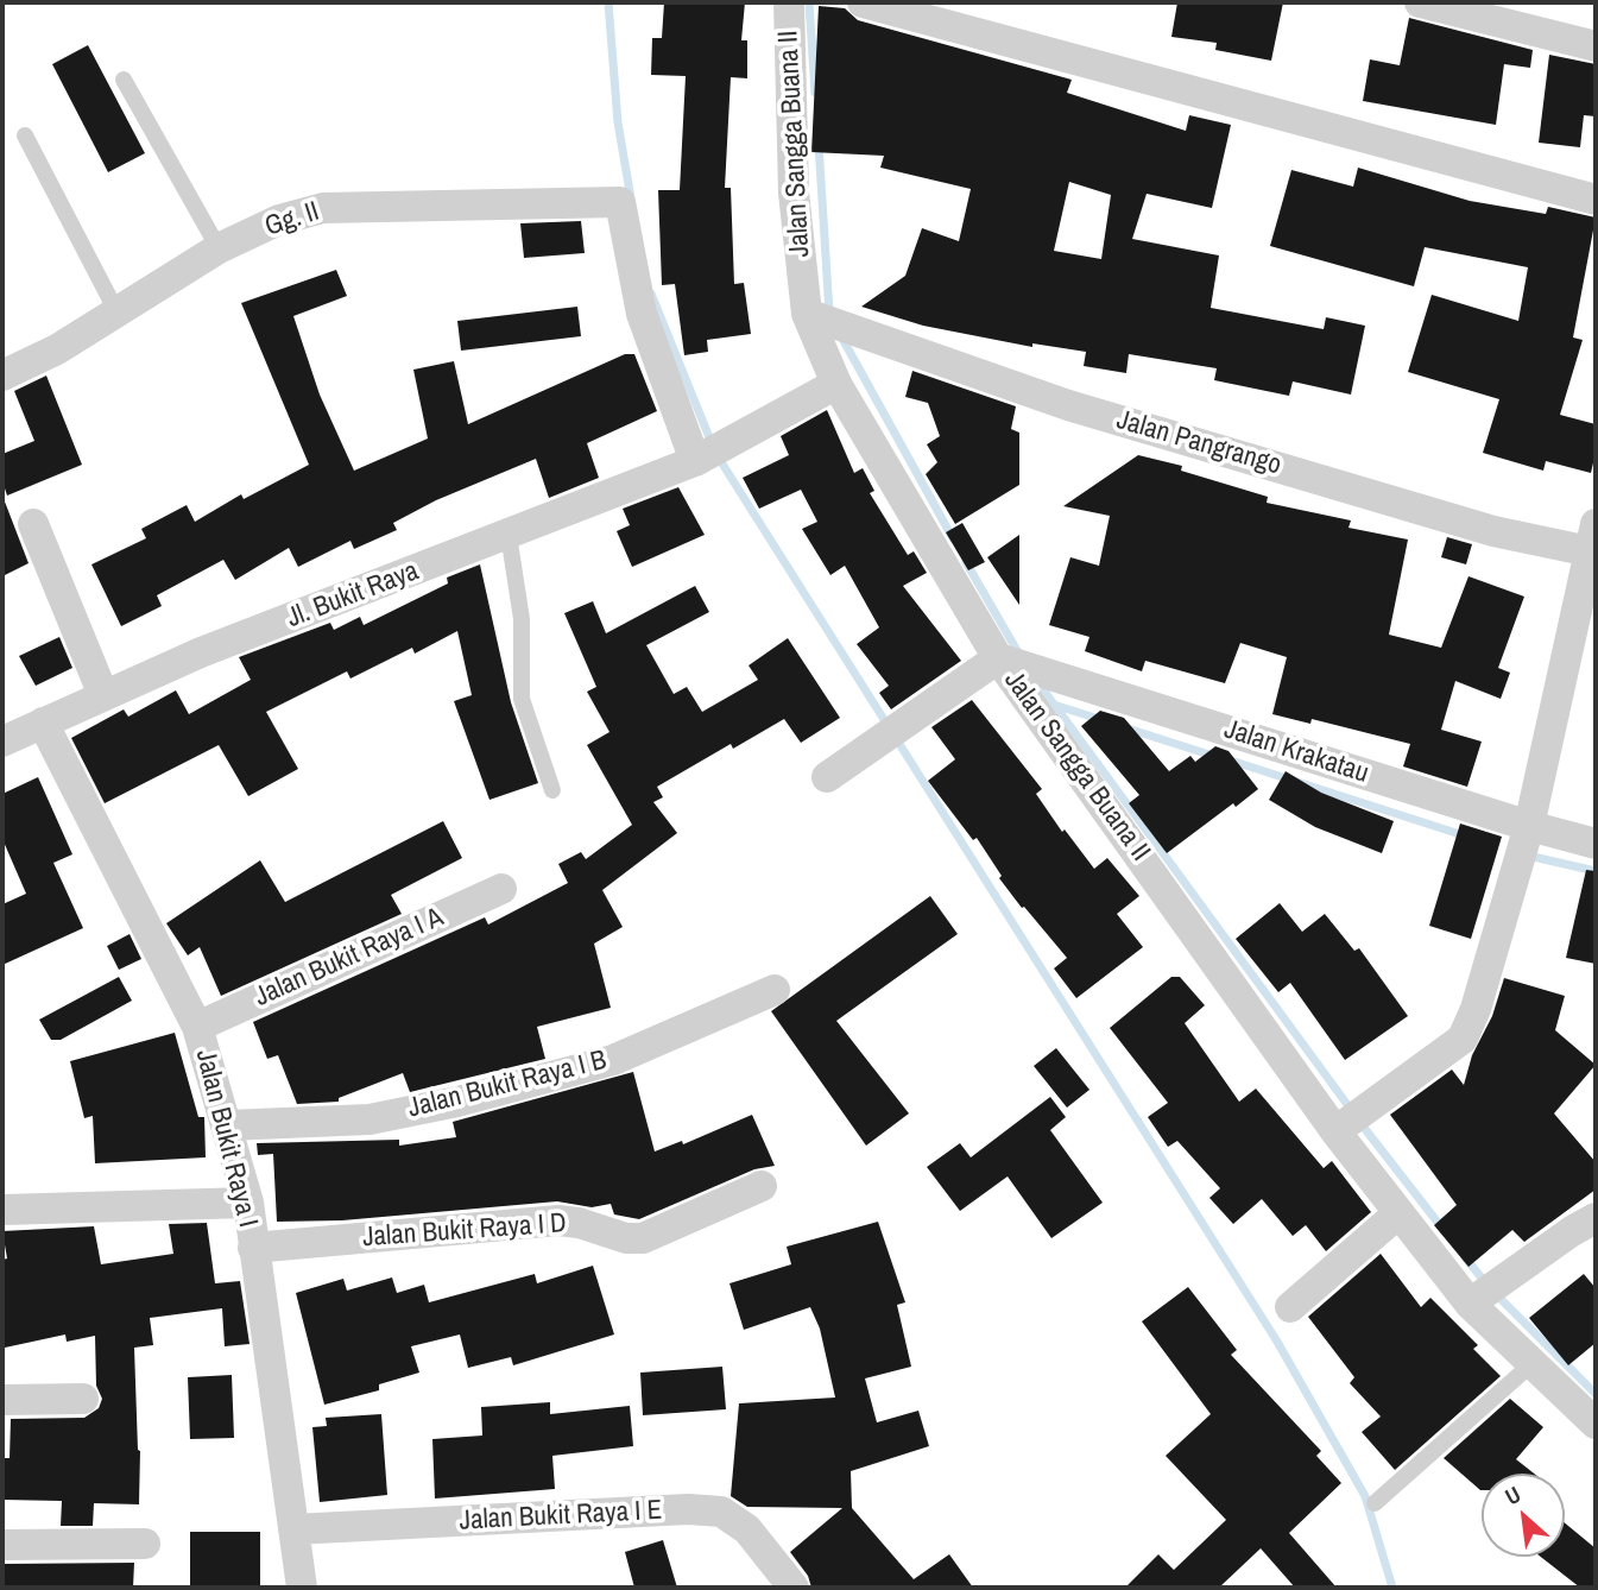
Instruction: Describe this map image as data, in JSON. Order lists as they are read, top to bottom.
{
  "streets": {
    "street": [
      "Jalan Sangga Buana II",
      "Gg. II",
      "Jalan Pangrango",
      "Jl. Bukit Raya",
      "Jalan Krakatau",
      "Jalan Bukit Raya I A",
      "Jalan Bukit Raya I B",
      "Jalan Bukit Raya I",
      "Jalan Bukit Raya I D",
      "Jalan Bukit Raya I E"
    ]
  },
  "crossings": [
    ["Jalan Sangga Buana II", "Jalan Pangrango"],
    ["Jalan Sangga Buana II", "Jl. Bukit Raya"],
    ["Jalan Sangga Buana II", "Jalan Krakatau"],
    ["Gg. II", "Jl. Bukit Raya"],
    ["Jl. Bukit Raya", "Jalan Bukit Raya I"],
    ["Jalan Bukit Raya I A", "Jalan Bukit Raya I"],
    ["Jalan Bukit Raya I B", "Jalan Bukit Raya I"],
    ["Jalan Bukit Raya I", "Jalan Bukit Raya I D"],
    ["Jalan Bukit Raya I", "Jalan Bukit Raya I E"]
  ],
  "north": "top left"
}
